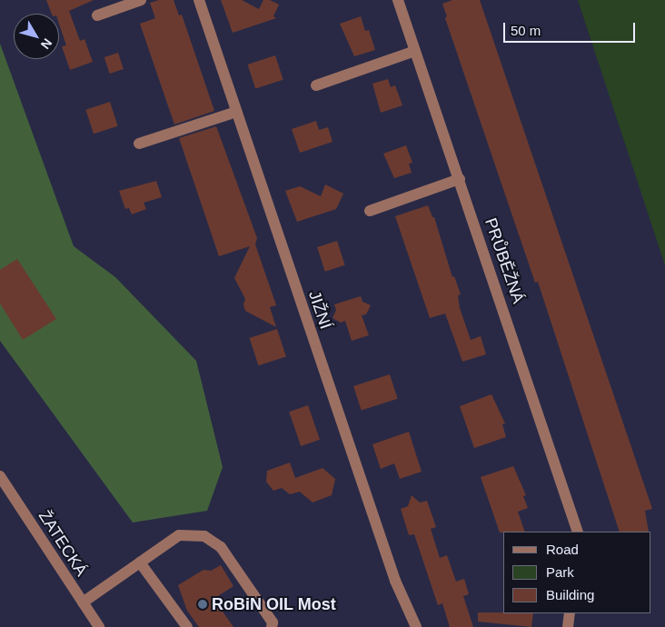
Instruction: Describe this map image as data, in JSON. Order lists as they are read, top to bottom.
{
  "streets": {
    "street": ["PRŮBĚŽNÁ", "JIŽNÍ", "ŽATECKÁ"]
  },
  "places": ["RoBiN OIL Most"],
  "legend": ["Road", "Park", "Building"],
  "scale_bar": "50 m",
  "north": "bottom right"
}
